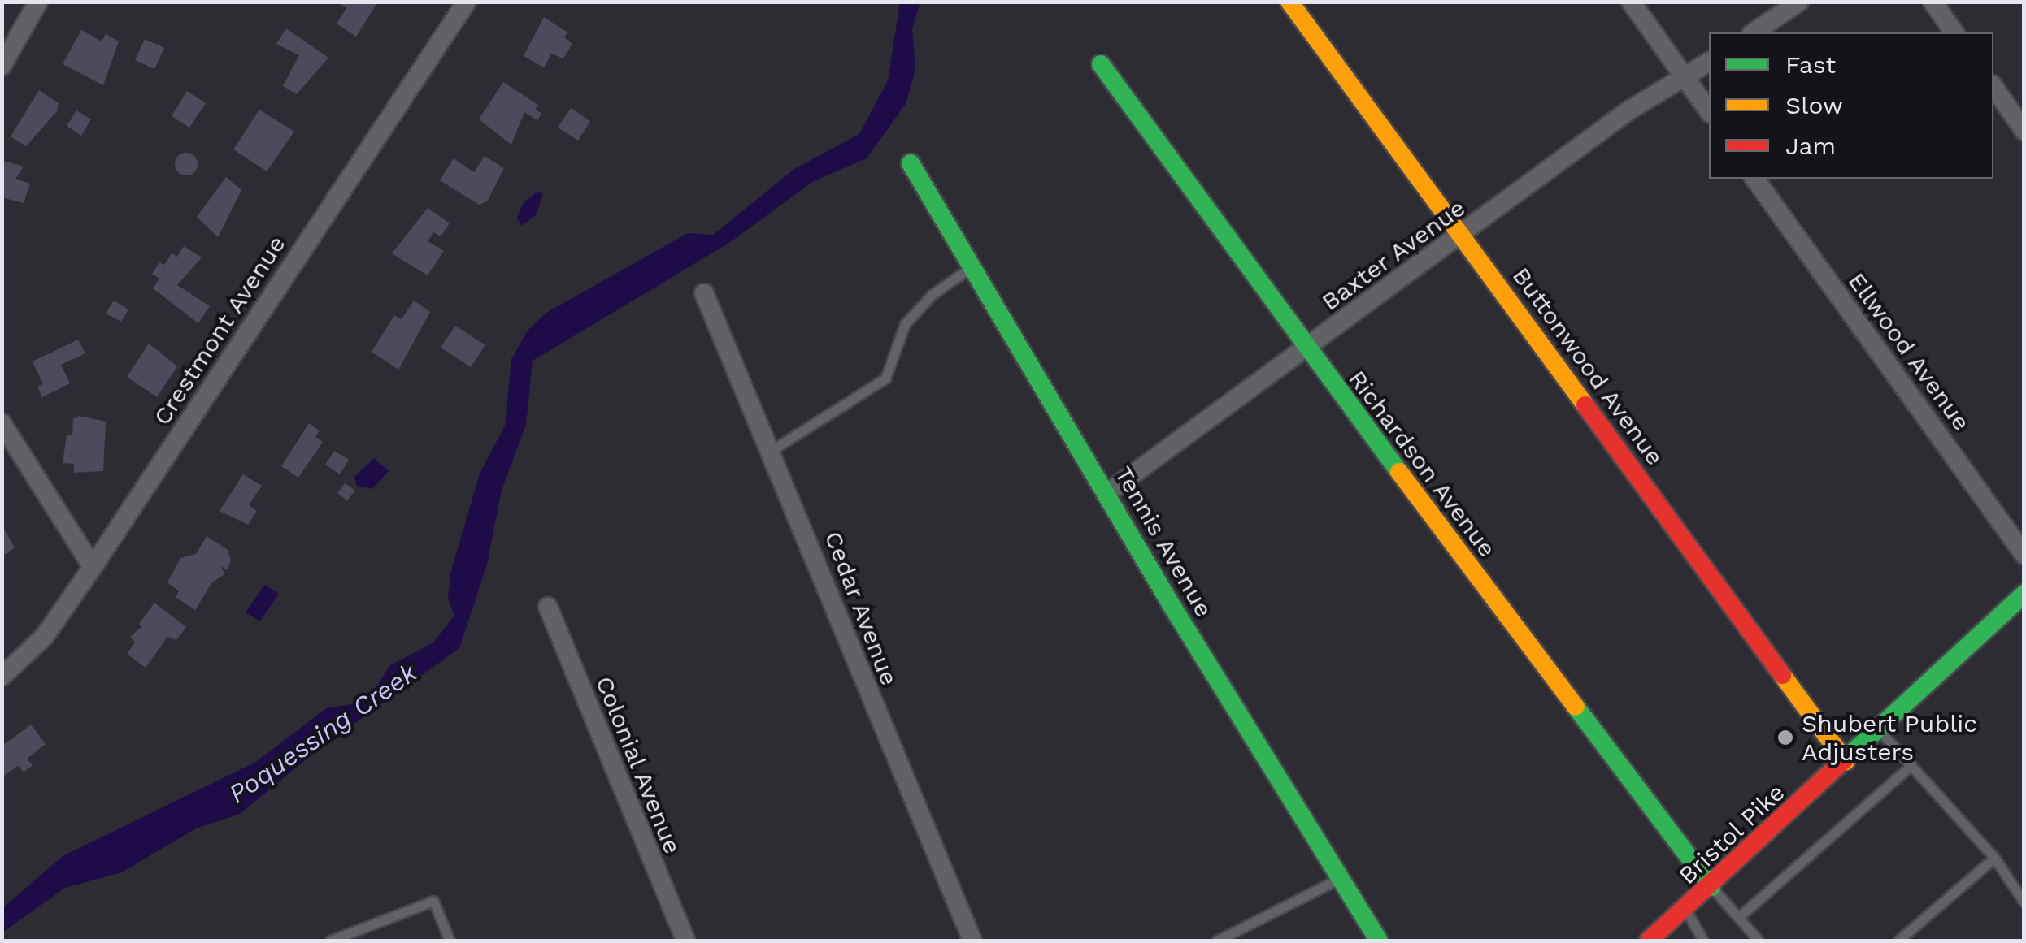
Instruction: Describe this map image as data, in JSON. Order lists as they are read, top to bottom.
{
  "streets": {
    "street": [
      "Baxter Avenue",
      "Crestmont Avenue",
      "Ellwood Avenue",
      "Buttonwood Avenue",
      "Richardson Avenue",
      "Tennis Avenue",
      "Cedar Avenue",
      "Colonial Avenue",
      "Bristol Pike"
    ]
  },
  "crossings": [
    ["Baxter Avenue", "Buttonwood Avenue"],
    ["Baxter Avenue", "Richardson Avenue"],
    ["Baxter Avenue", "Tennis Avenue"],
    ["Buttonwood Avenue", "Bristol Pike"],
    ["Richardson Avenue", "Bristol Pike"]
  ],
  "water": ["Poquessing Creek"],
  "places": ["Shubert Public Adjusters"],
  "legend": ["Fast", "Slow", "Jam"]
}
